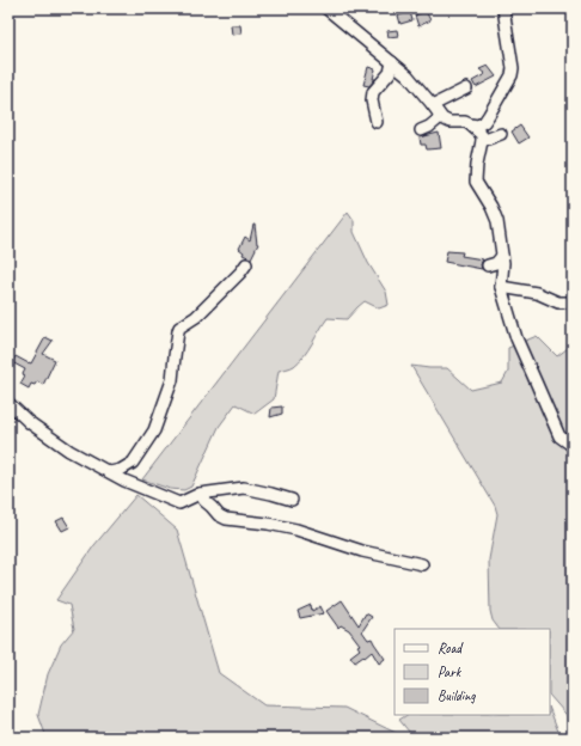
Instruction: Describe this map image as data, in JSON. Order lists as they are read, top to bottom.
{
  "legend": ["Road", "Park", "Building"]
}
